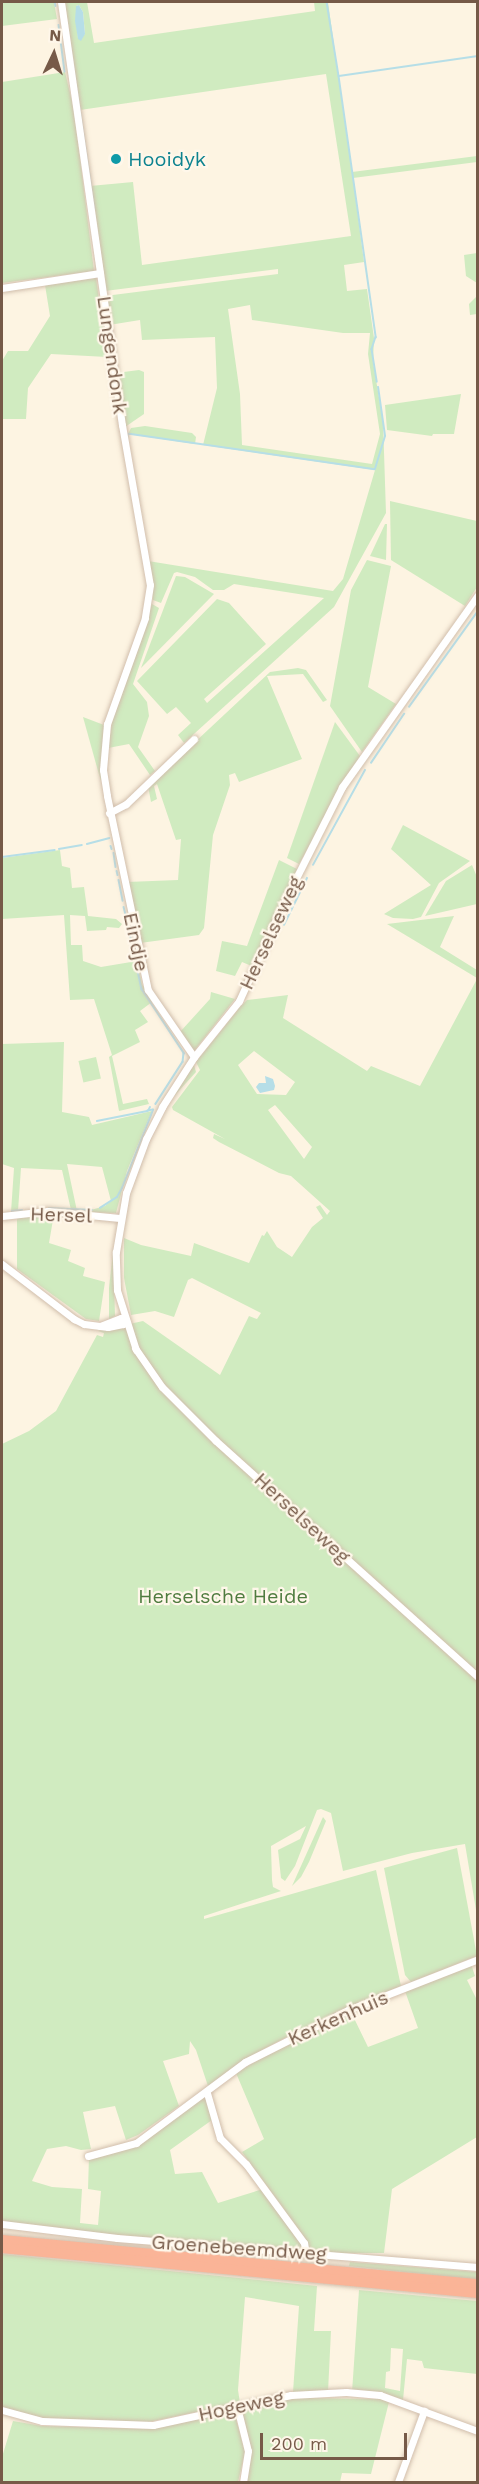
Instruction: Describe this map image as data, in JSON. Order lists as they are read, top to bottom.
{
  "streets": {
    "street": [
      "Lungendonk",
      "Herselseweg",
      "Eindje",
      "Hersel",
      "Kerkenhuis",
      "Groenebeemdweg",
      "Hogeweg"
    ]
  },
  "crossings": [
    ["Lungendonk", "Eindje"],
    ["Herselseweg", "Eindje"],
    ["Herselseweg", "Hersel"]
  ],
  "parks": ["Herselsche Heide"],
  "places": ["Hooidyk"],
  "scale_bar": "200 m",
  "north": "top"
}
